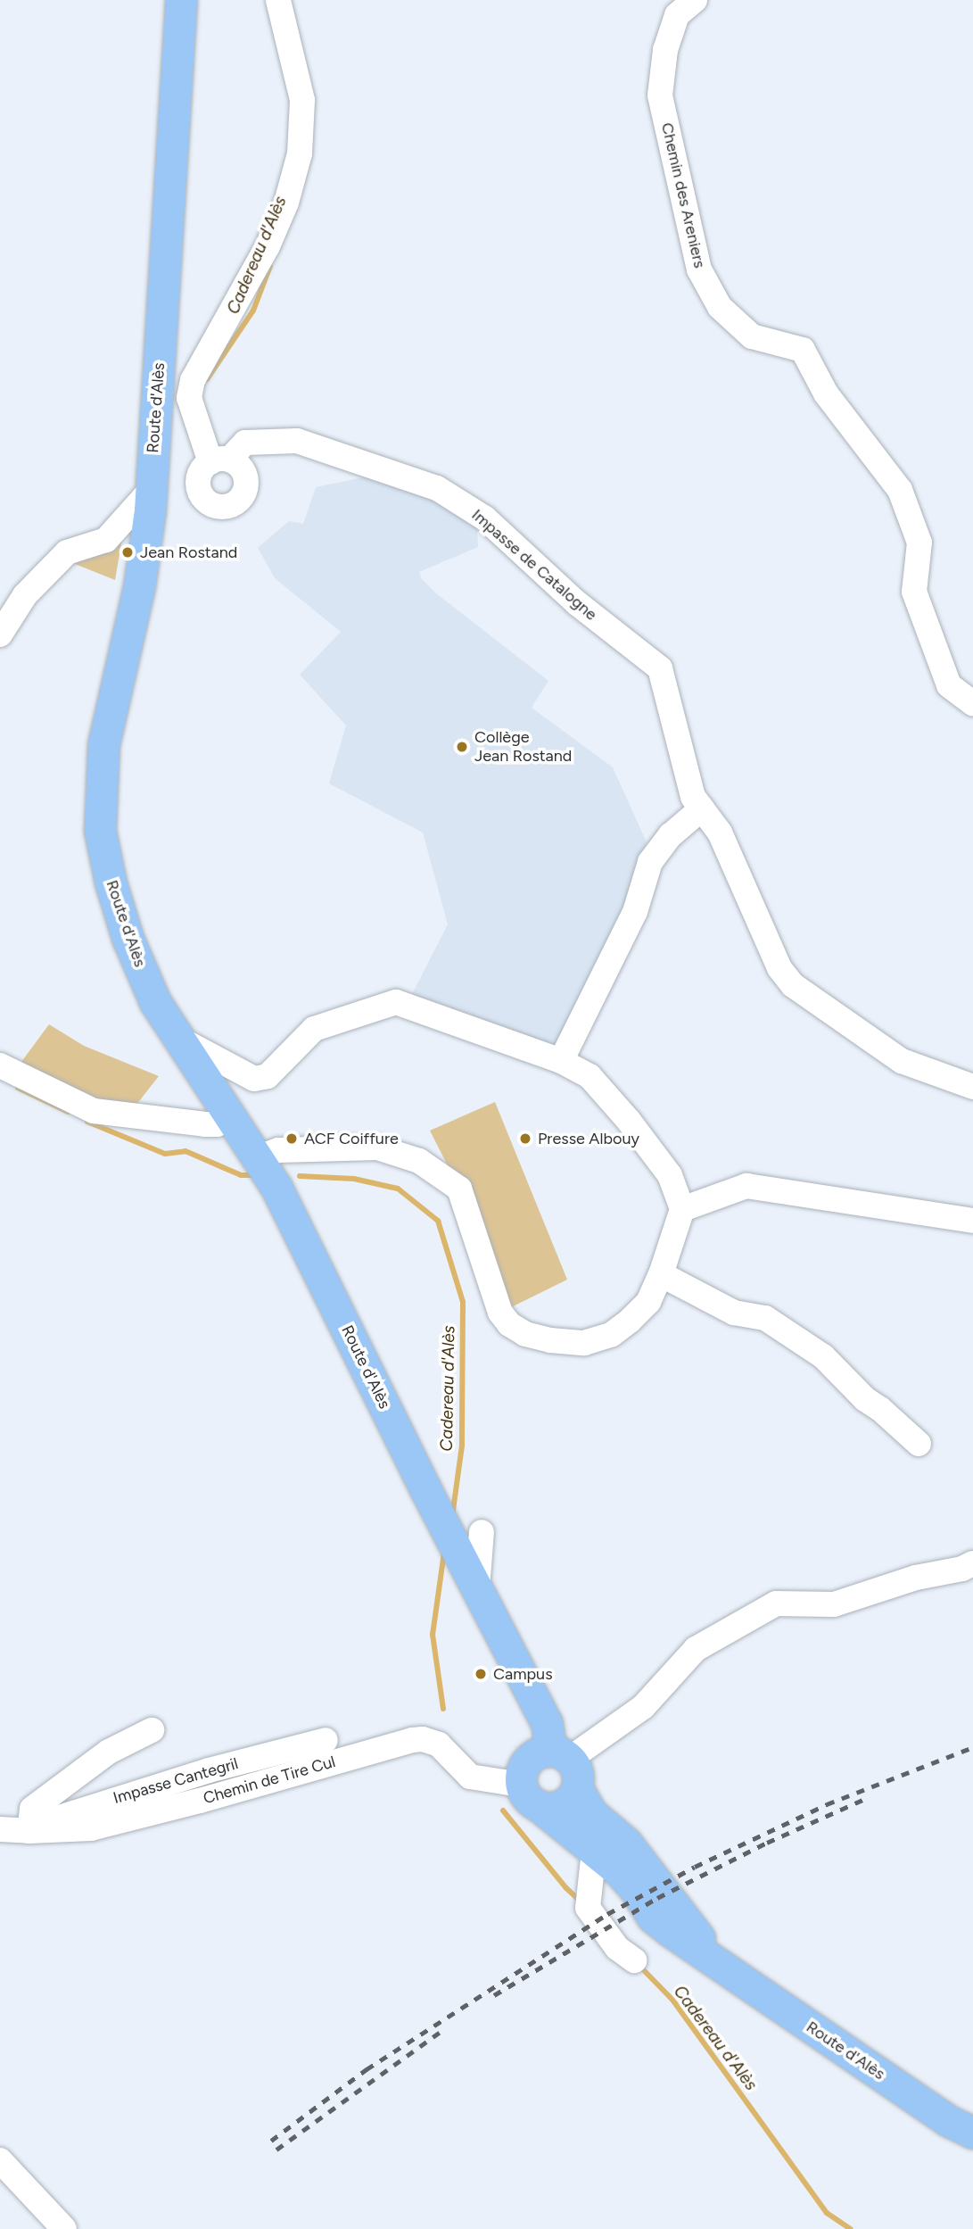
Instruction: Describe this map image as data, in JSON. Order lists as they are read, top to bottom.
{
  "streets": {
    "main road": ["Route d'Alès"],
    "street": [
      "Chemin des Areniers",
      "Impasse de Catalogne",
      "Chemin de Tire Cul",
      "Impasse Cantegril"
    ]
  },
  "crossings": [
    ["Route d'Alès", "Chemin de Tire Cul"],
    ["Chemin de Tire Cul", "Impasse Cantegril"]
  ],
  "water": ["Cadereau d'Alès"],
  "places": [
    "Jean Rostand",
    "Collège Jean Rostand",
    "ACF Coiffure",
    "Presse Albouy",
    "Campus"
  ]
}
